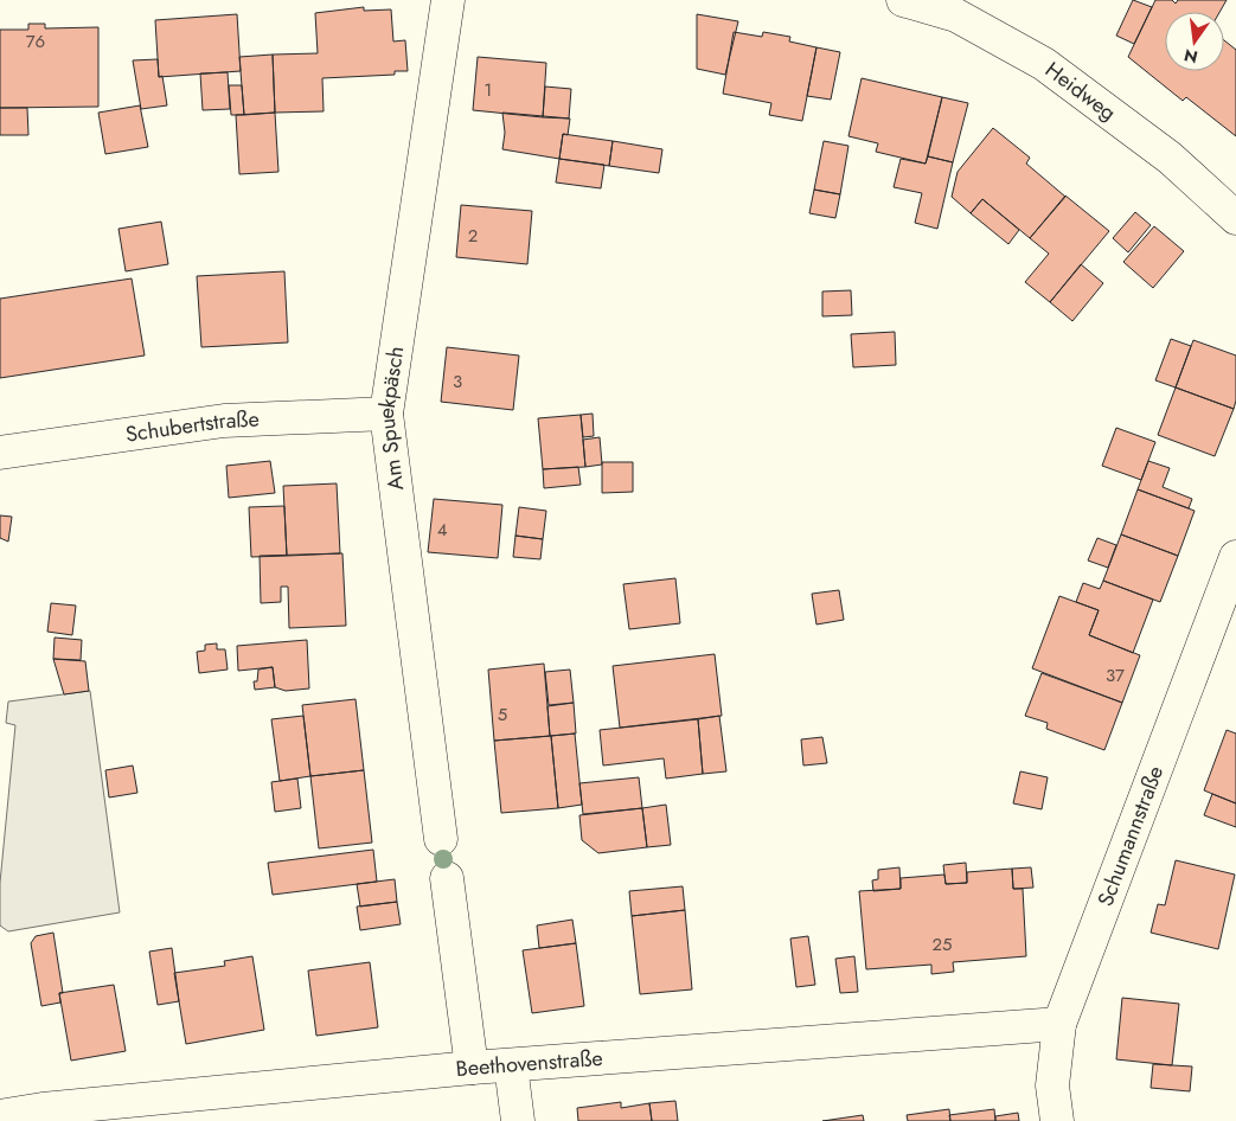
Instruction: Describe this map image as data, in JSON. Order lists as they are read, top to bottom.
{
  "streets": {
    "street": [
      "Heidweg",
      "Am Spuekpäsch",
      "Schubertstraße",
      "Schumannstraße",
      "Beethovenstraße"
    ]
  },
  "crossings": [
    ["Am Spuekpäsch", "Schubertstraße"],
    ["Schumannstraße", "Beethovenstraße"]
  ],
  "house_numbers": [
    "76",
    "1",
    "2",
    "3",
    "4",
    "37",
    "5",
    "25"
  ],
  "north": "bottom"
}
